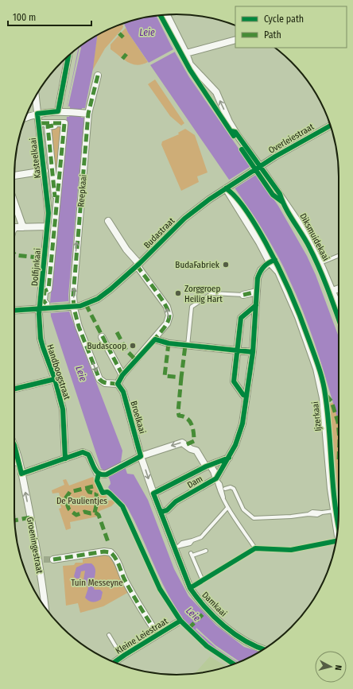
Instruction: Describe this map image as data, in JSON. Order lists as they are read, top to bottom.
{
  "streets": {
    "street": [
      "Overleiestraat",
      "Kasteelkaai",
      "Reepkaai",
      "Budastraat",
      "Diksmuidekaai",
      "Dolfijnkaai",
      "Handboogstraat",
      "Ijzerkaai",
      "Broelkaai",
      "Dam",
      "Groeningestraat",
      "Damkaai",
      "Kleine Leiestraat"
    ]
  },
  "crossings": [
    ["Overleiestraat", "Budastraat"],
    ["Overleiestraat", "Diksmuidekaai"],
    ["Kasteelkaai", "Dolfijnkaai"],
    ["Reepkaai", "Budastraat"],
    ["Budastraat", "Diksmuidekaai"],
    ["Budastraat", "Dolfijnkaai"],
    ["Budastraat", "Handboogstraat"],
    ["Dolfijnkaai", "Handboogstraat"],
    ["Ijzerkaai", "Dam"],
    ["Broelkaai", "Dam"],
    ["Broelkaai", "Damkaai"],
    ["Dam", "Damkaai"]
  ],
  "one_way": ["Diksmuidekaai", "Groeningestraat"],
  "water": ["Leie"],
  "parks": ["De Paulientjes", "Tuin Messeyne"],
  "places": ["BudaFabriek", "Zorggroep Heilig Hart", "Budascoop"],
  "legend": ["Cycle path", "Path"],
  "scale_bar": "100 m",
  "north": "right"
}
